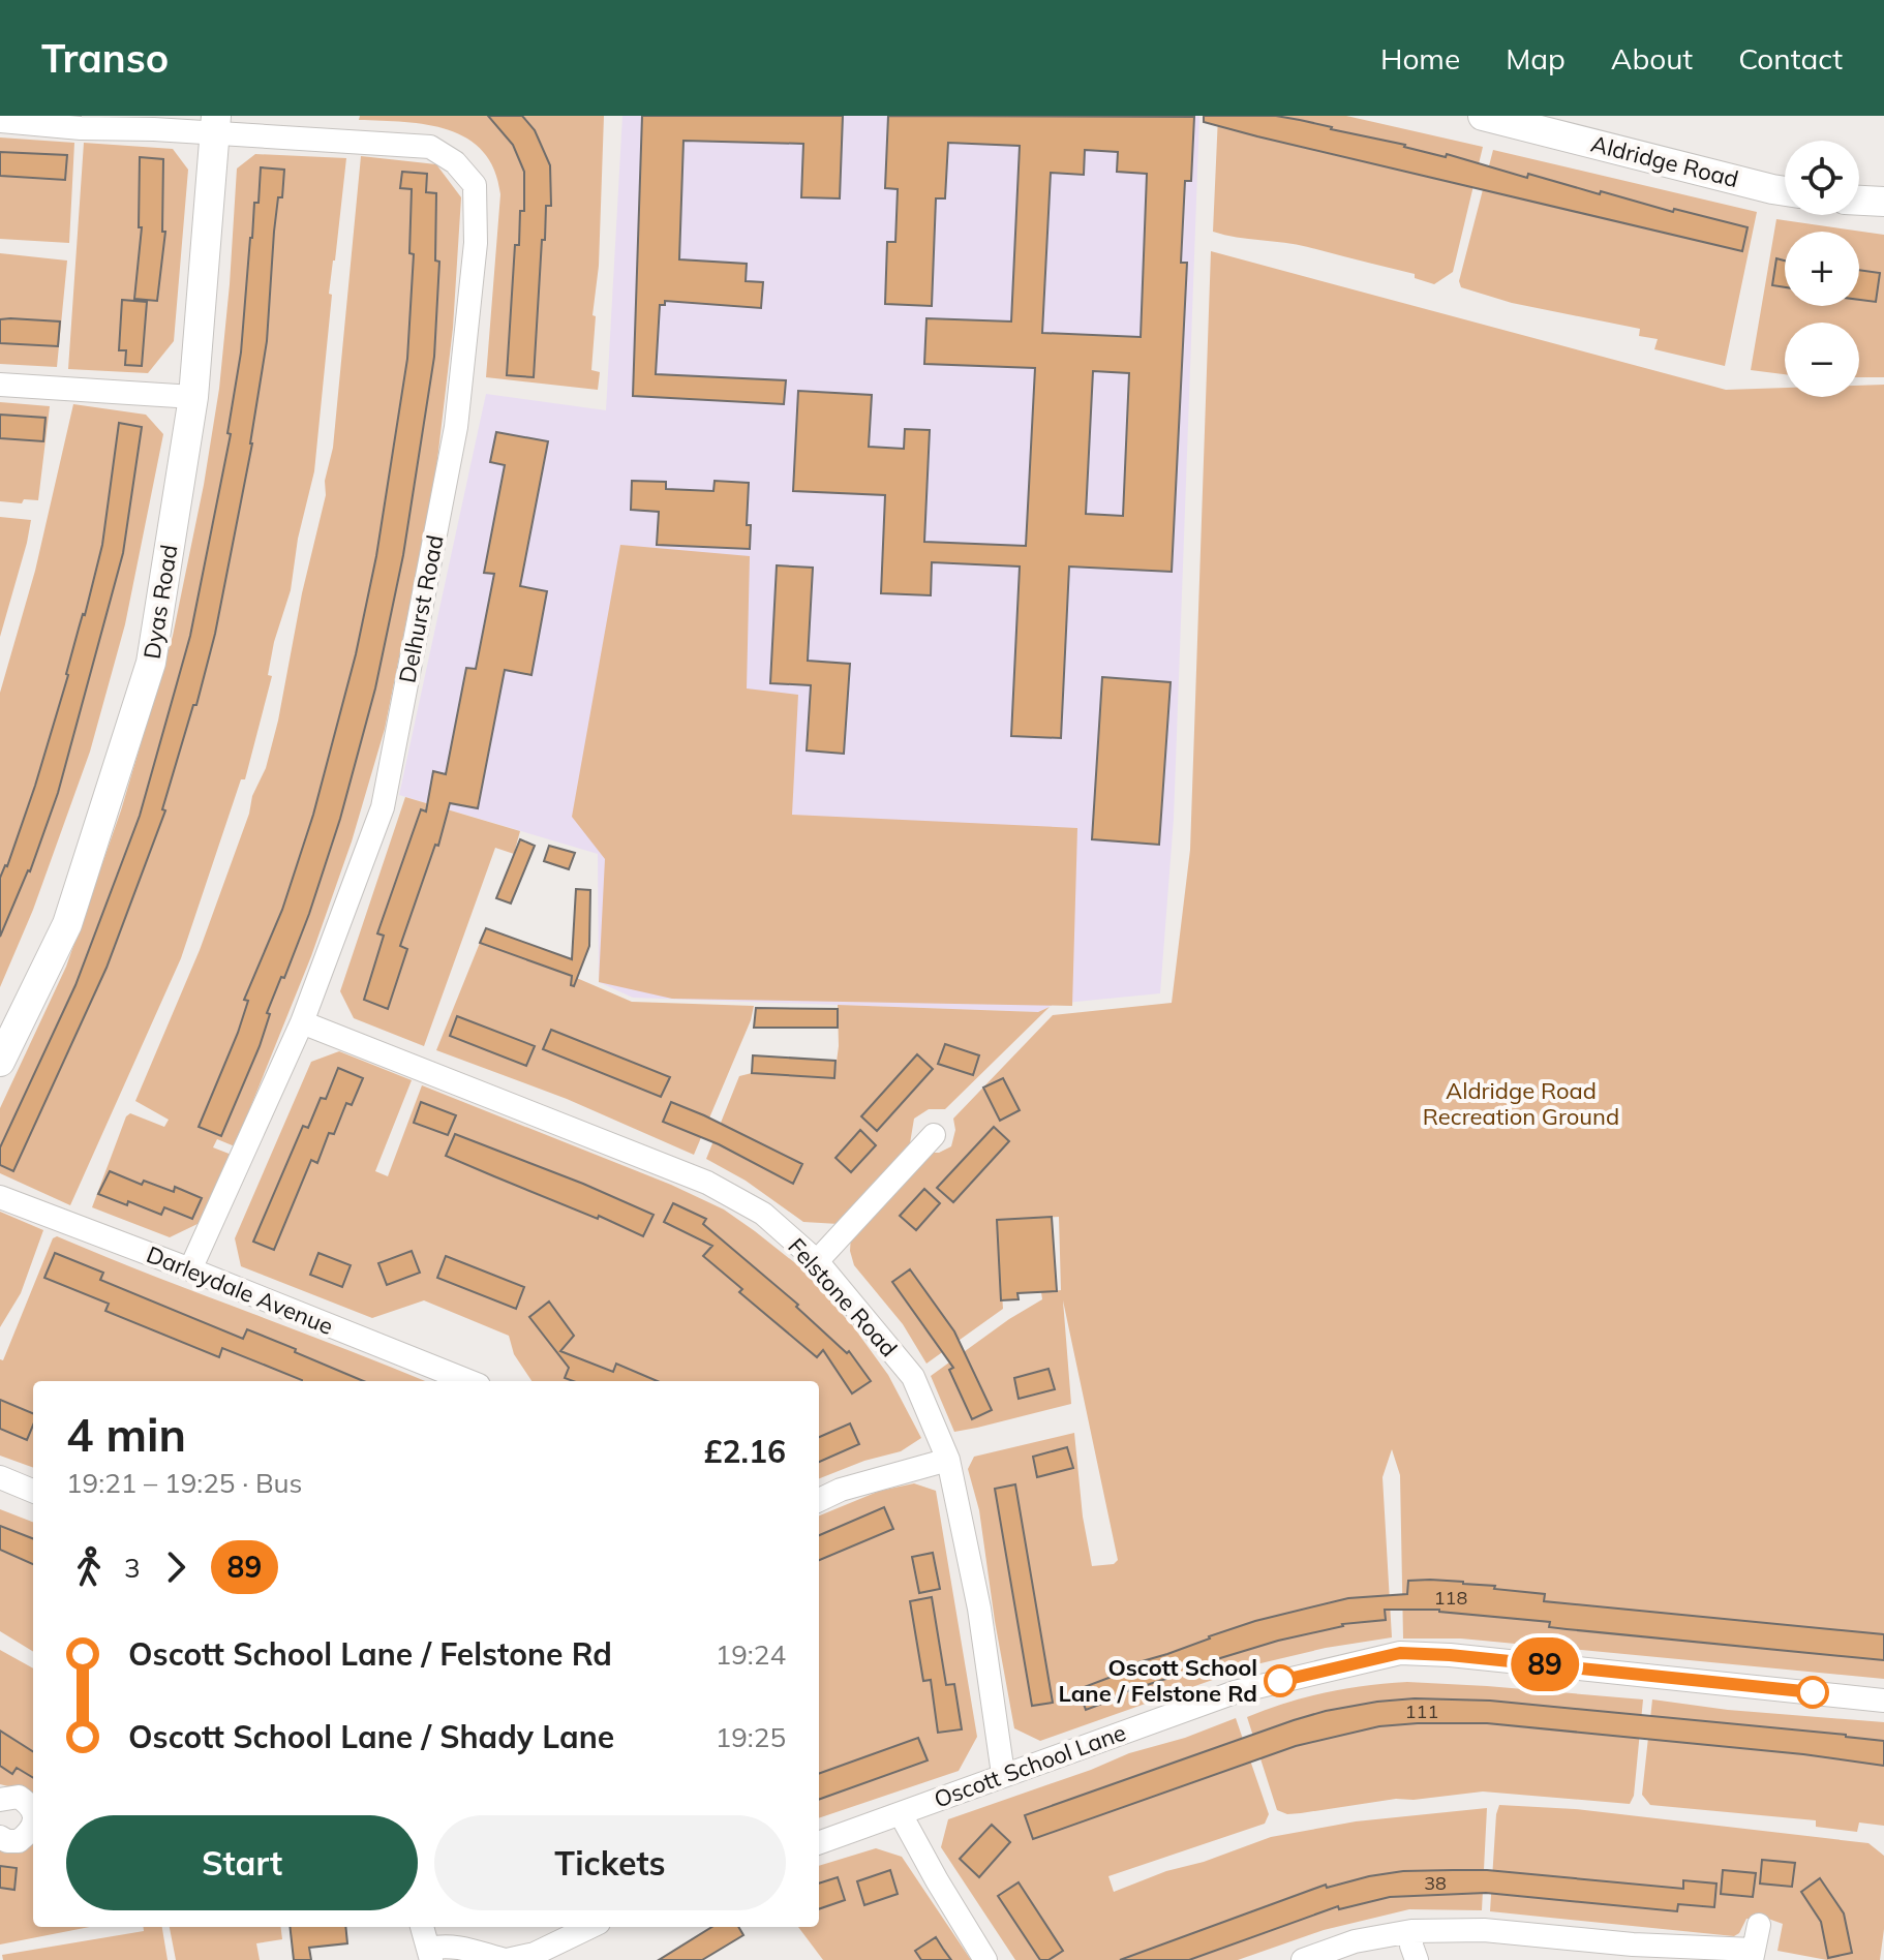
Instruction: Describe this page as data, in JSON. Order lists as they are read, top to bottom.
{
  "streets": {
    "street": [
      "Aldridge Road",
      "Dyas Road",
      "Delhurst Road",
      "Darleydale Avenue",
      "Felstone Road",
      "Oscott School Lane"
    ]
  },
  "crossings": [
    ["Dyas Road", "Delhurst Road"],
    ["Delhurst Road", "Darleydale Avenue"],
    ["Delhurst Road", "Felstone Road"],
    ["Felstone Road", "Oscott School Lane"]
  ],
  "parks": ["Aldridge Road Recreation Ground"],
  "places": ["Oscott School Lane / Felstone Rd"],
  "lines": ["bus line 89"],
  "house_numbers": ["118", "111", "38"],
  "page": {
    "header": "Transo",
    "nav": [
      "Home",
      "Map",
      "About",
      "Contact"
    ],
    "on_map": "89",
    "map_buttons": ["+", "−"],
    "heading": ["4 min", "19:21 – 19:25 · Bus", "£2.16"],
    "legs": ["3", "89"],
    "list": [
      {
        "name": "Oscott School Lane / Felstone Rd",
        "value": "19:24"
      },
      {
        "name": "Oscott School Lane / Shady Lane",
        "value": "19:25"
      }
    ],
    "buttons": ["Start", "Tickets"]
  }
}
